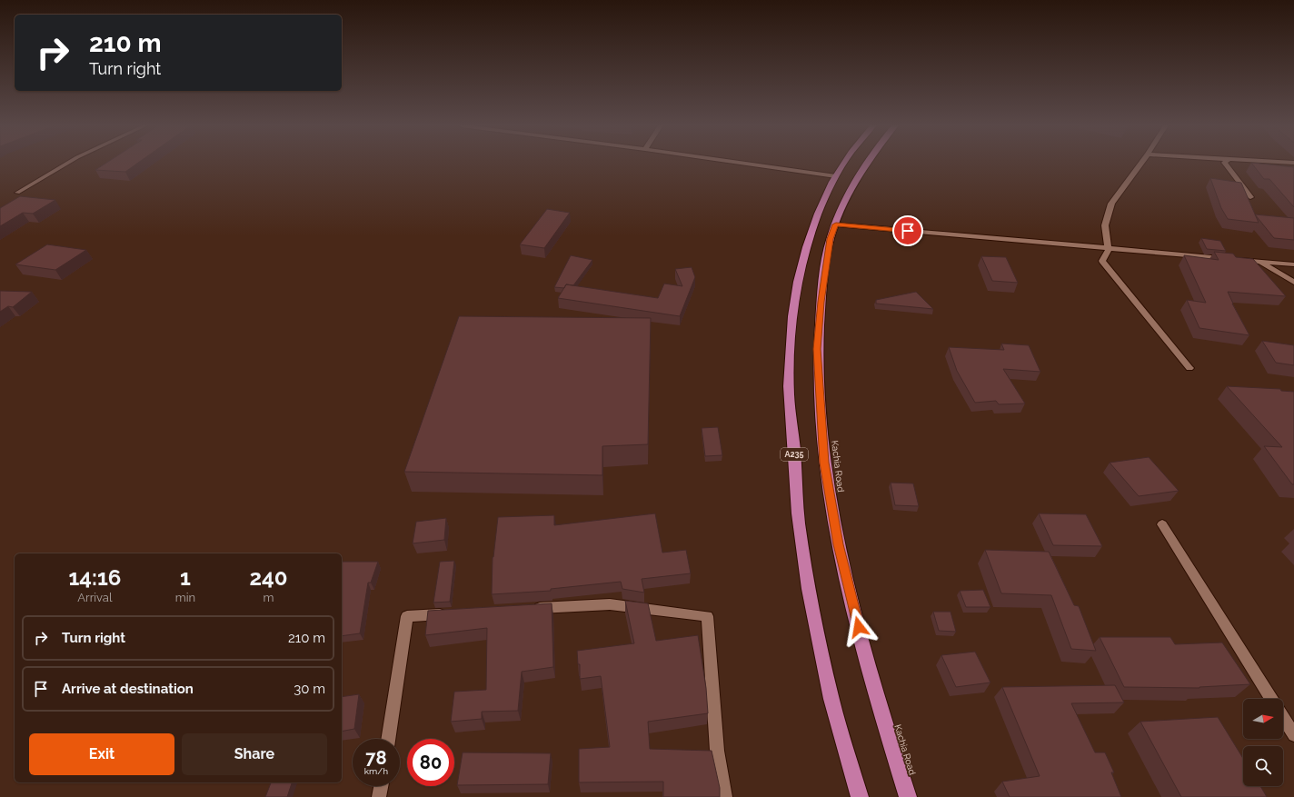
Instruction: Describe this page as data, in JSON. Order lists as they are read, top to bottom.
{
  "streets": {
    "highway": ["A235", "Kachia Road"]
  },
  "north": "right",
  "page": {
    "turn": ["210 m", "Turn right"],
    "eta": [
      "14:16",
      "Arrival",
      "1",
      "min",
      "240",
      "m"
    ],
    "list": [
      {
        "name": "Turn right",
        "value": "210 m"
      },
      {
        "name": "Arrive at destination",
        "value": "30 m"
      }
    ],
    "buttons": ["Exit", "Share"],
    "speed": "78 km/h",
    "limit": "80"
  }
}
